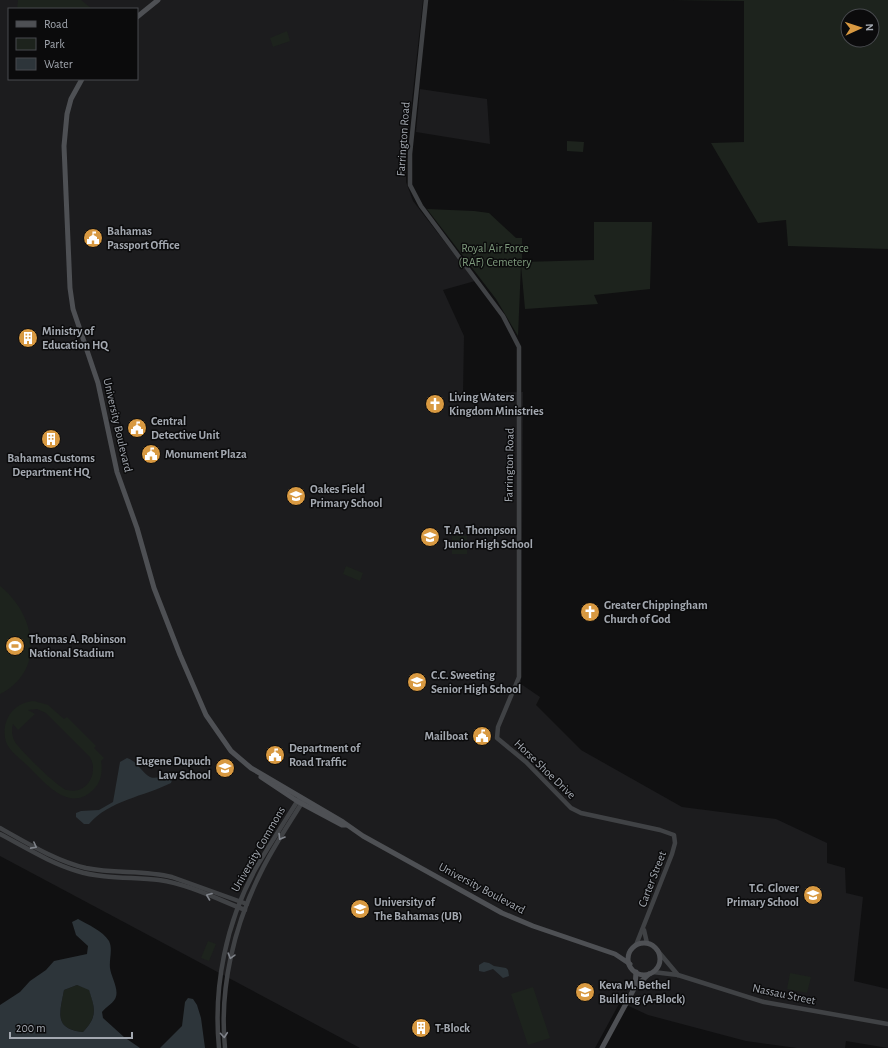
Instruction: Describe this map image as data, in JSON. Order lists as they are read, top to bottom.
{
  "streets": {
    "main road": [
      "Farrington Road",
      "University Boulevard",
      "Horse Shoe Drive",
      "University Commons",
      "Carter Street",
      "Nassau Street"
    ]
  },
  "crossings": [
    ["Farrington Road", "Horse Shoe Drive"],
    ["University Boulevard", "University Commons"],
    ["University Boulevard", "Carter Street"],
    ["University Boulevard", "Nassau Street"],
    ["Horse Shoe Drive", "Carter Street"],
    ["Carter Street", "Nassau Street"]
  ],
  "parks": ["Royal Air Force (RAF) Cemetery"],
  "places": {
    "public building": [
      "Bahamas Passport Office",
      "Central Detective Unit",
      "Monument Plaza",
      "Mailboat",
      "Department of Road Traffic"
    ],
    "building": ["Ministry of Education HQ", "Bahamas Customs Department HQ", "T-Block"],
    "church": ["Living Waters Kingdom Ministries", "Greater Chippingham Church of God"],
    "school or university": [
      "Oakes Field Primary School",
      "T. A. Thompson Junior High School",
      "C.C. Sweeting Senior High School",
      "Eugene Dupuch Law School",
      "T.G. Glover Primary School",
      "University of The Bahamas (UB)",
      "Keva M. Bethel Building (A-Block)"
    ],
    "sports": ["Thomas A. Robinson National Stadium"]
  },
  "legend": ["Road", "Park", "Water"],
  "scale_bar": "200 m",
  "north": "right"
}
